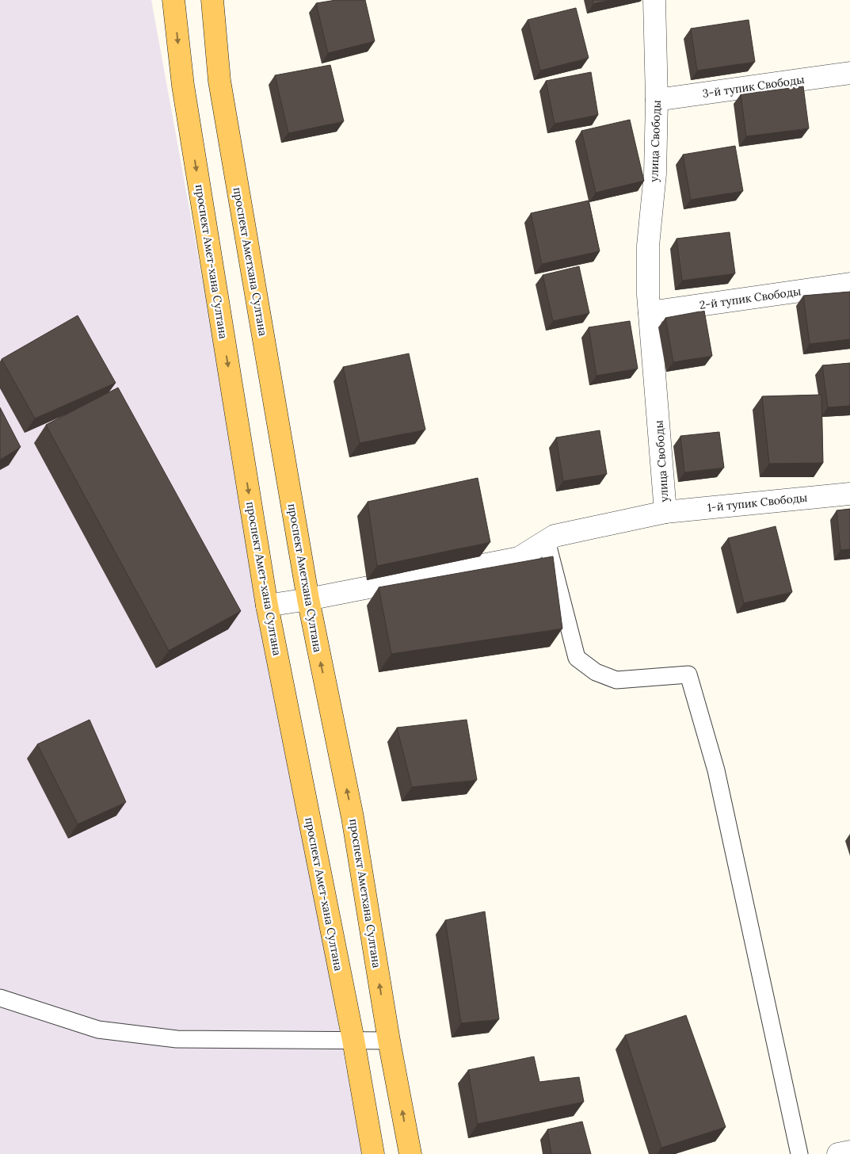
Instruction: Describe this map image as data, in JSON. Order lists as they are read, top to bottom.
{
  "streets": {
    "main road": ["проспект Амет-хана Султана", "проспект Аметхана Султана"],
    "street": [
      "3-й тупик Свободы",
      "улица Свободы",
      "2-й тупик Свободы",
      "1-й тупик Свободы"
    ]
  },
  "crossings": [
    ["3-й тупик Свободы", "улица Свободы"],
    ["улица Свободы", "проспект Амет-хана Султана"],
    ["улица Свободы", "проспект Аметхана Султана"],
    ["улица Свободы", "2-й тупик Свободы"],
    ["улица Свободы", "1-й тупик Свободы"]
  ],
  "one_way": ["проспект Амет-хана Султана", "проспект Аметхана Султана"]
}
